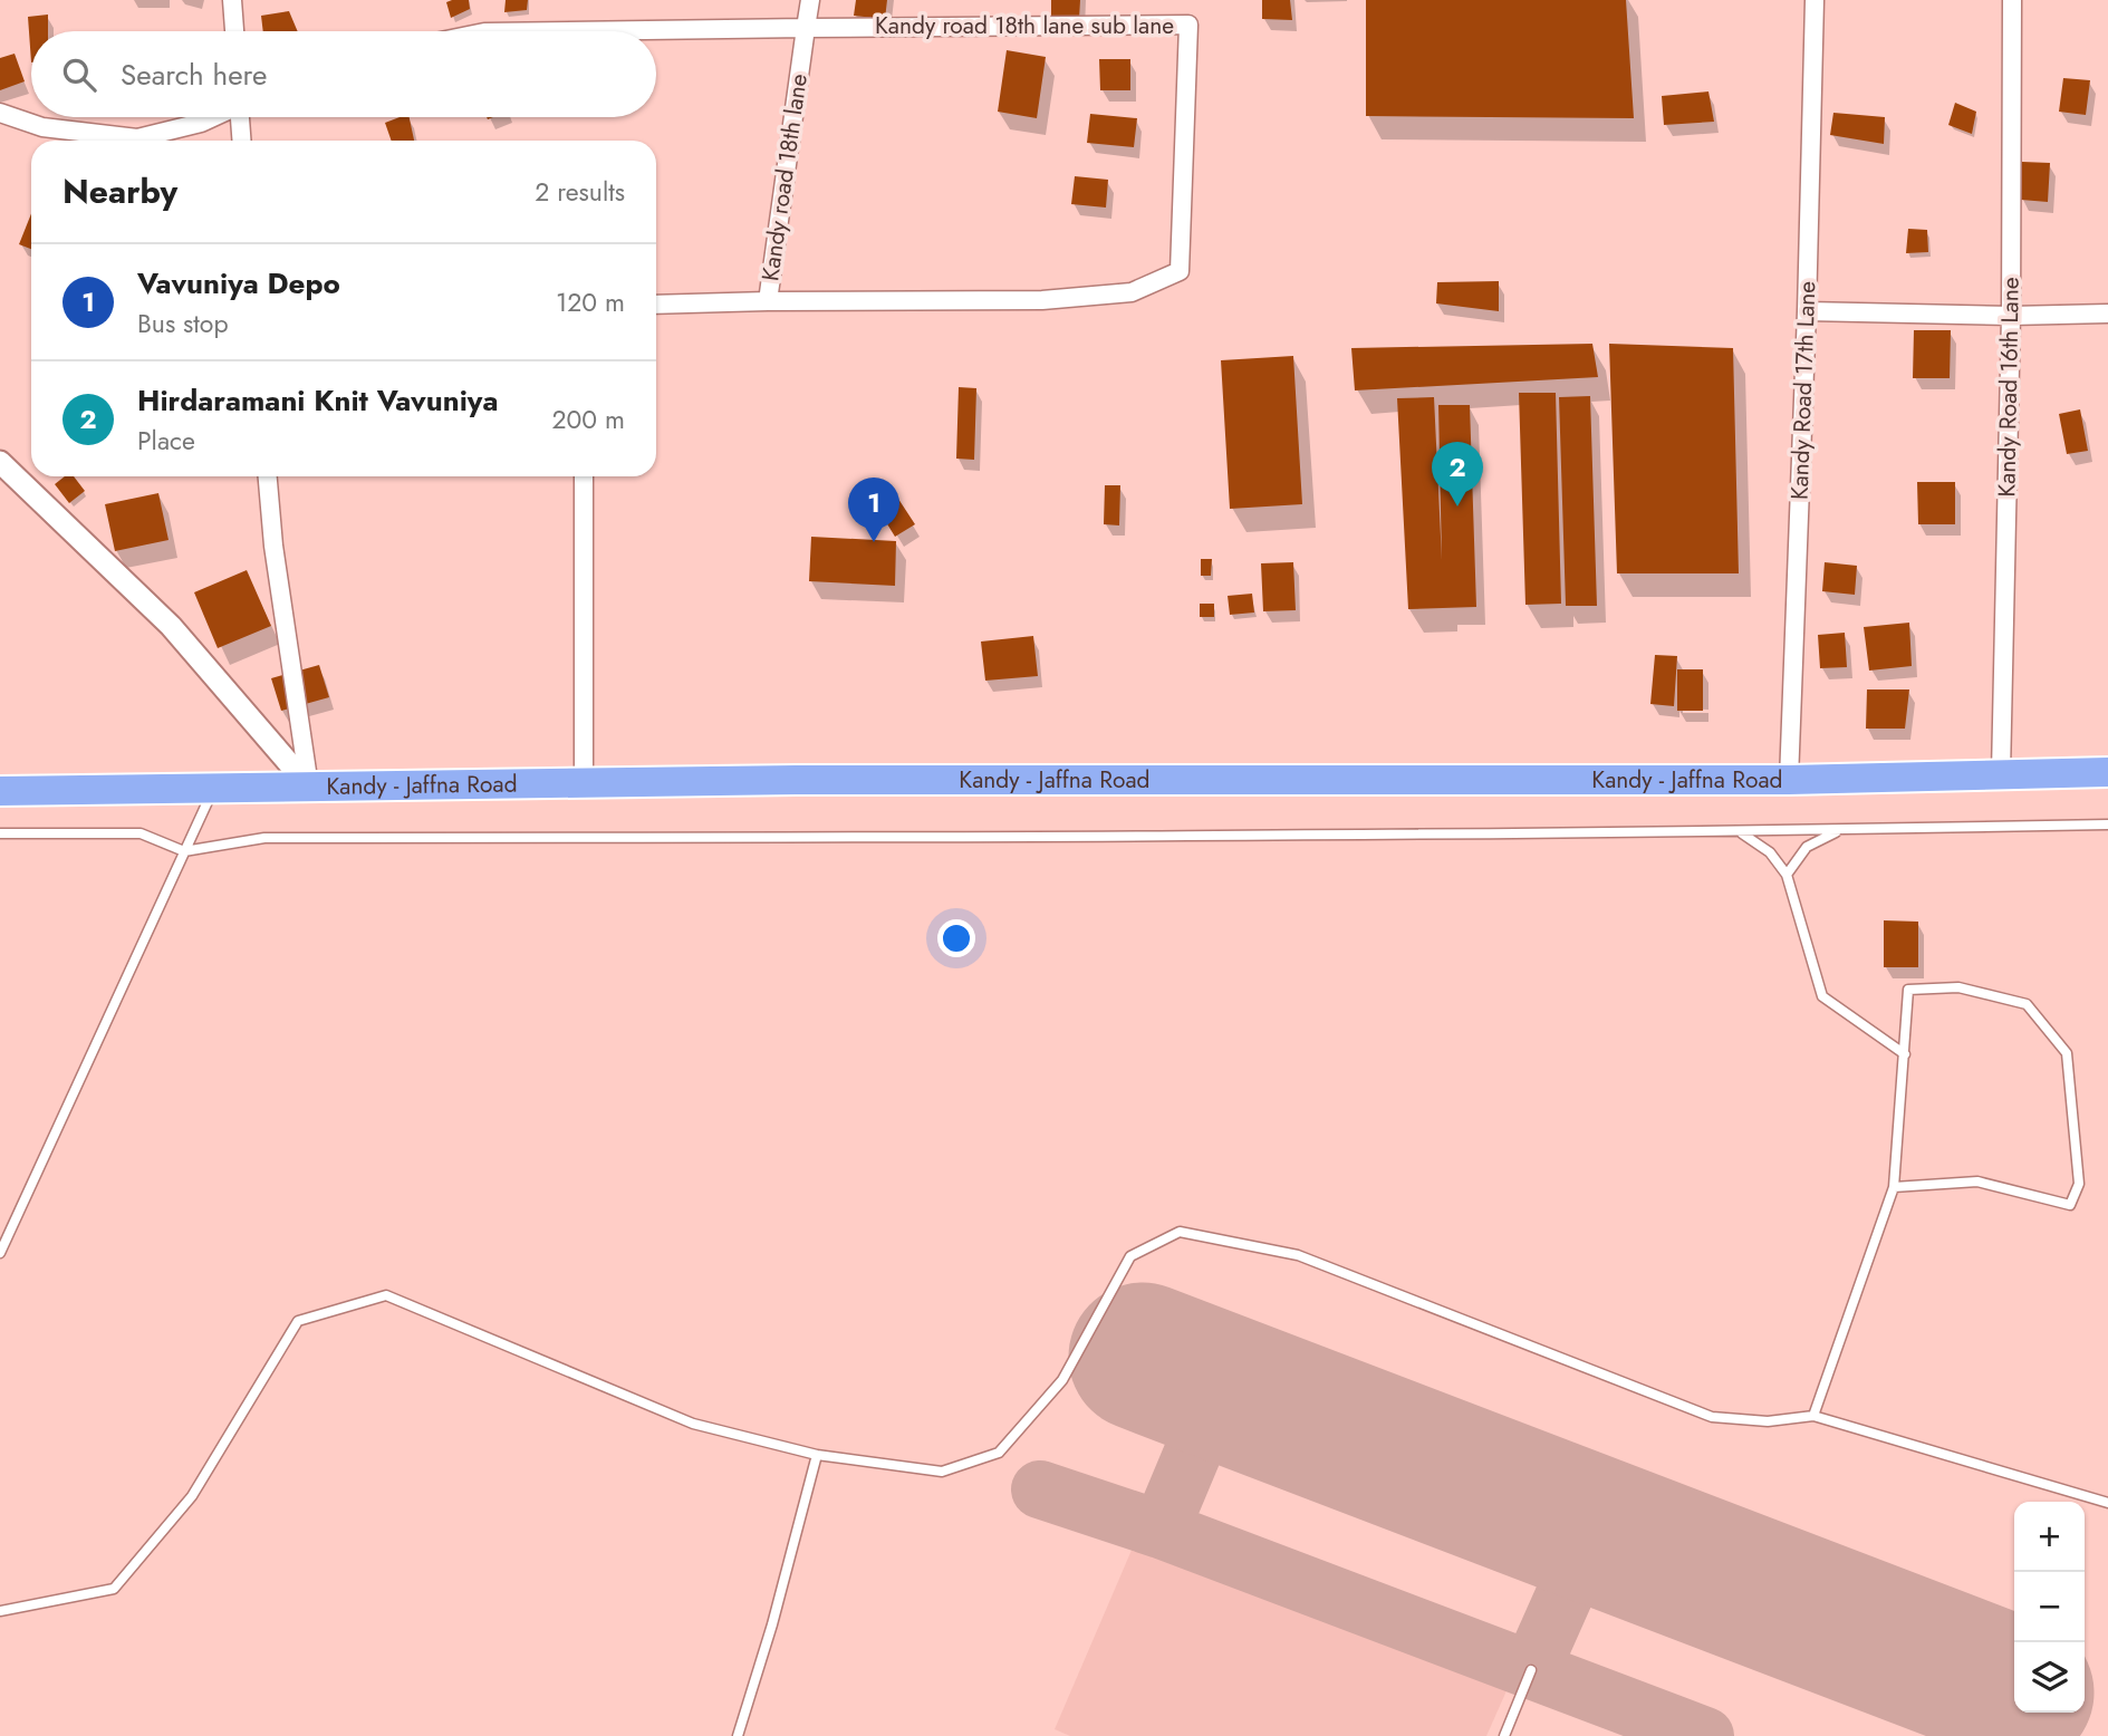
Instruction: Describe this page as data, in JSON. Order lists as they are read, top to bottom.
{
  "streets": {
    "highway": ["Kandy - Jaffna Road"],
    "street": [
      "Kandy road 18th lane sub lane",
      "Kandy road 18th lane",
      "Kandy Road 16th Lane",
      "Kandy Road 17th Lane"
    ]
  },
  "crossings": [
    ["Kandy road 18th lane sub lane", "Kandy road 18th lane"],
    ["Kandy Road 16th Lane", "Kandy - Jaffna Road"],
    ["Kandy Road 17th Lane", "Kandy - Jaffna Road"]
  ],
  "page": {
    "search": "Search here",
    "heading": ["Nearby", "2 results"],
    "list": [
      {
        "mark": "1",
        "name": "Vavuniya Depo",
        "note": "Bus stop",
        "value": "120 m"
      },
      {
        "mark": "2",
        "name": "Hirdaramani Knit Vavuniya",
        "note": "Place",
        "value": "200 m"
      }
    ],
    "pins": ["2", "1"],
    "map_buttons": ["+", "−"]
  }
}
